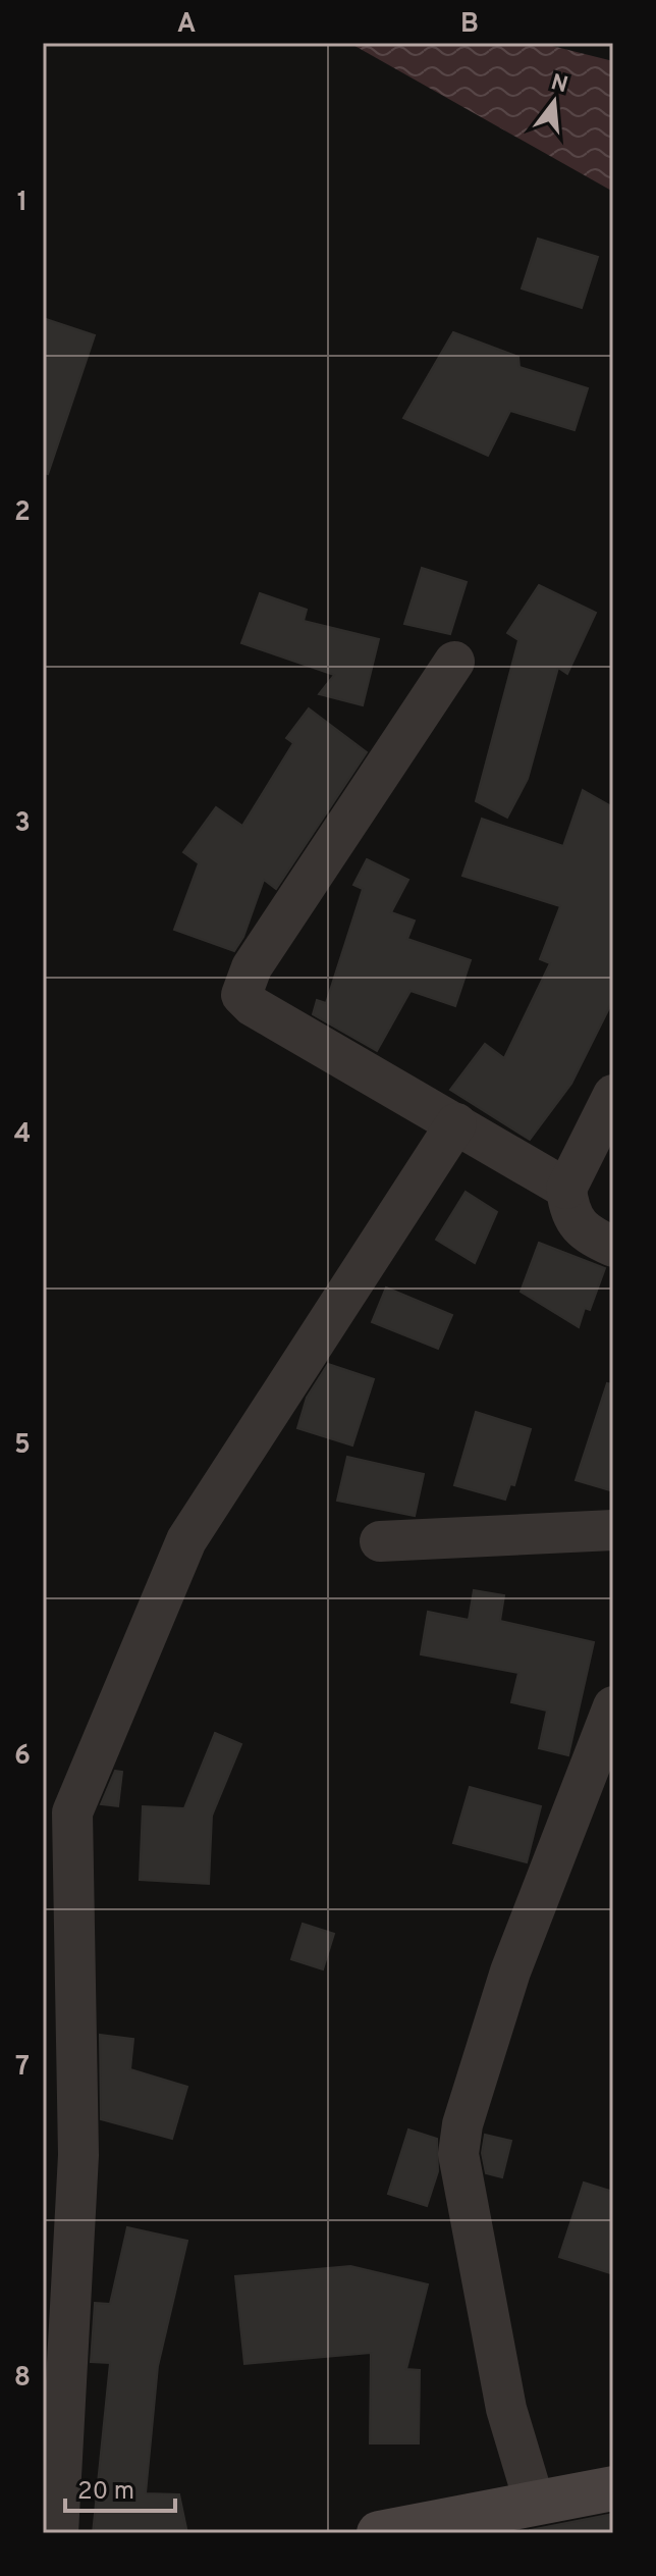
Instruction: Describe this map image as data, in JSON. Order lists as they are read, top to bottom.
{
  "scale_bar": "20 m",
  "north": "top",
  "grid": {
    "columns": ["A", "B"],
    "rows": [
      "1",
      "2",
      "3",
      "4",
      "5",
      "6",
      "7",
      "8"
    ]
  }
}
